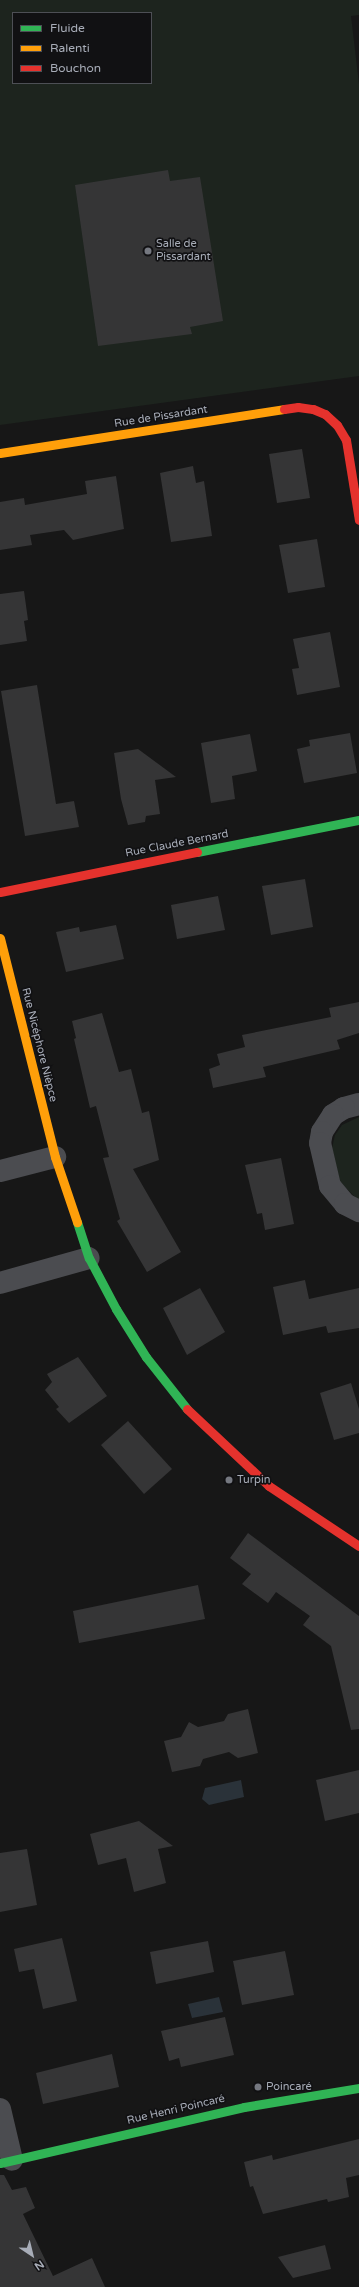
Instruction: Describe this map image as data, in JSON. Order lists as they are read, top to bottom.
{
  "streets": {
    "street": [
      "Rue de Pissardant",
      "Rue Claude Bernard",
      "Rue Nicéphore Nièpce",
      "Rue Henri Poincaré"
    ]
  },
  "places": ["Salle de Pissardant", "Turpin", "Poincaré"],
  "legend": ["Fluide", "Ralenti", "Bouchon"],
  "north": "bottom right"
}
